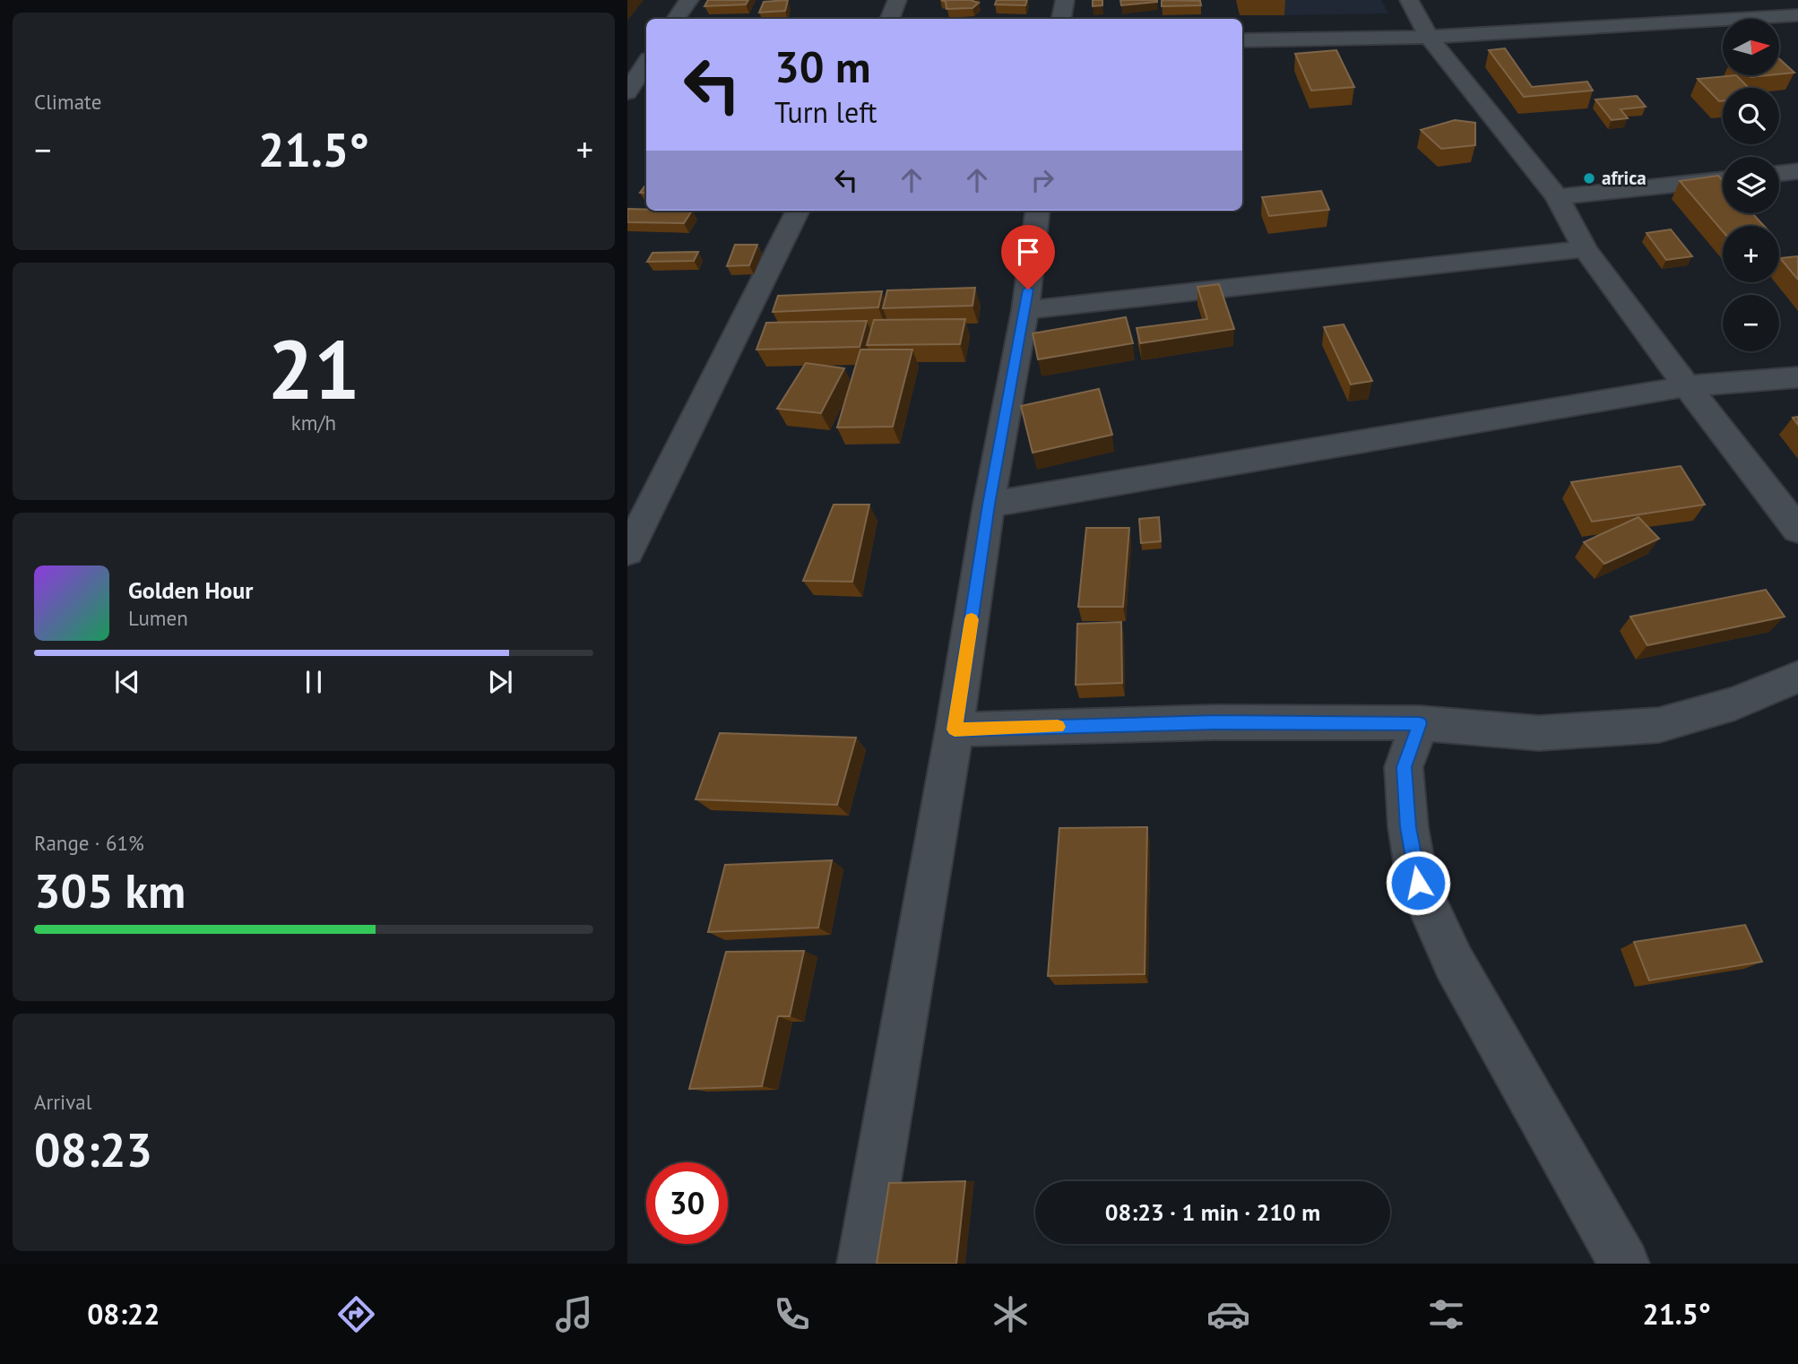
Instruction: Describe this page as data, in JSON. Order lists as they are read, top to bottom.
{
  "places": ["africa"],
  "north": "right",
  "page": {
    "tile": [
      "Climate",
      ["21", "km/h"],
      ["Range · 61%", "305 km"],
      ["Arrival", "08:23"]
    ],
    "map_buttons": ["+", "−"],
    "turn": ["30 m", "Turn left"],
    "heat": ["−", "21.5°", "+"],
    "song": ["Golden Hour", "Lumen"],
    "limit": "30",
    "trip": "08:23 · 1 min · 210 m",
    "tabs": ["08:22", "21.5°"]
  }
}
